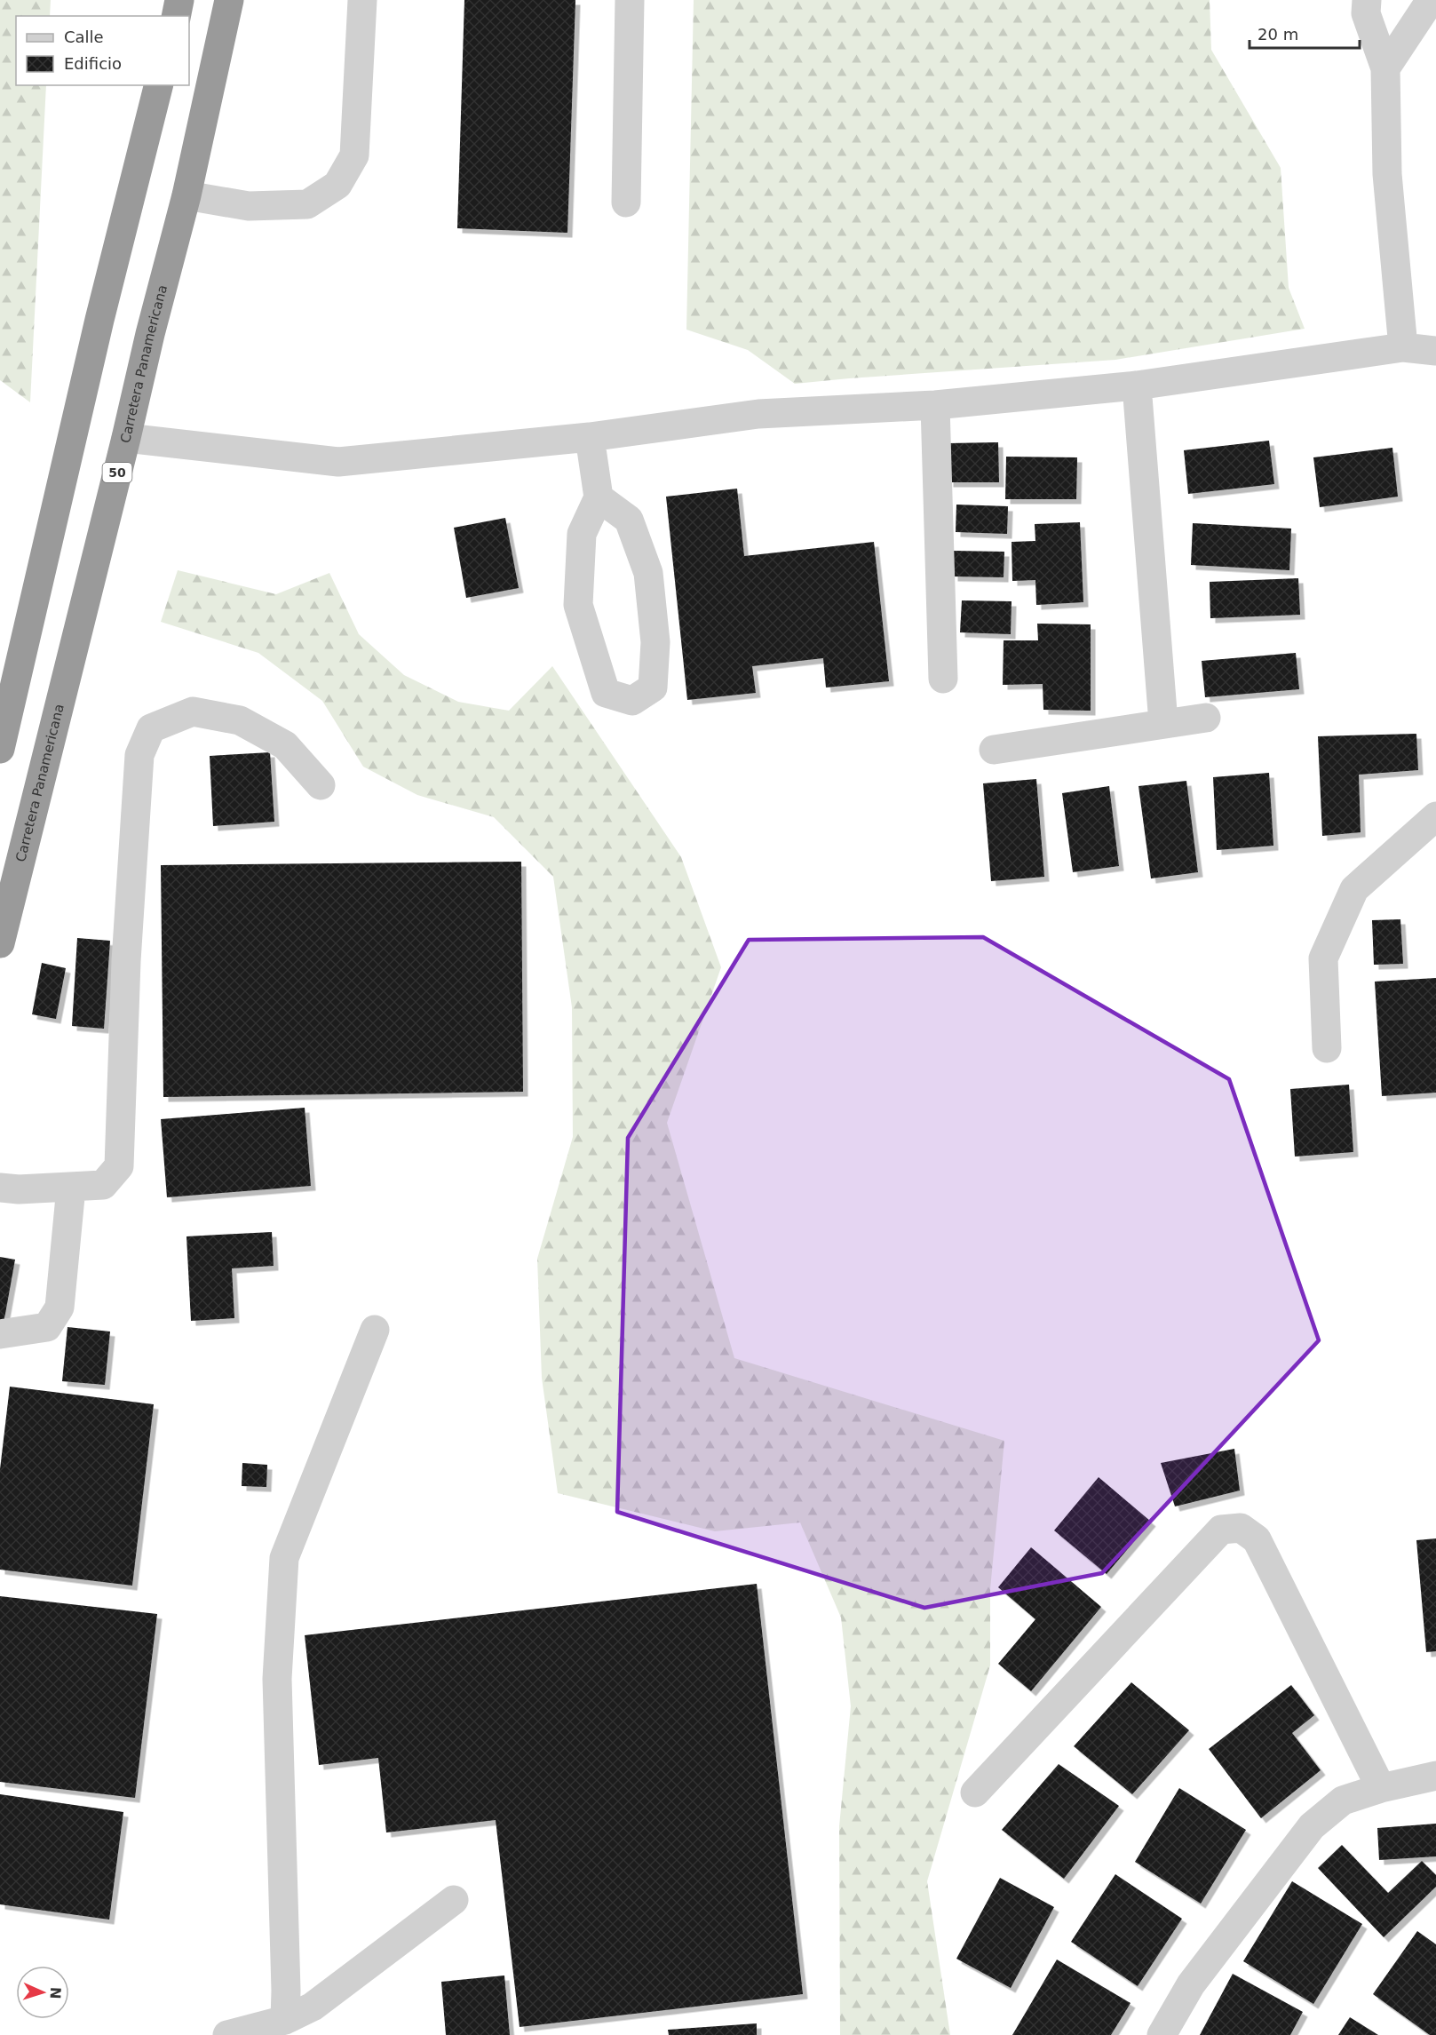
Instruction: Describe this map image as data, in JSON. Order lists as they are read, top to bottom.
{
  "streets": {
    "highway": ["Carretera Panamericana", "50"]
  },
  "legend": ["Calle", "Edificio"],
  "scale_bar": "20 m",
  "north": "right"
}
